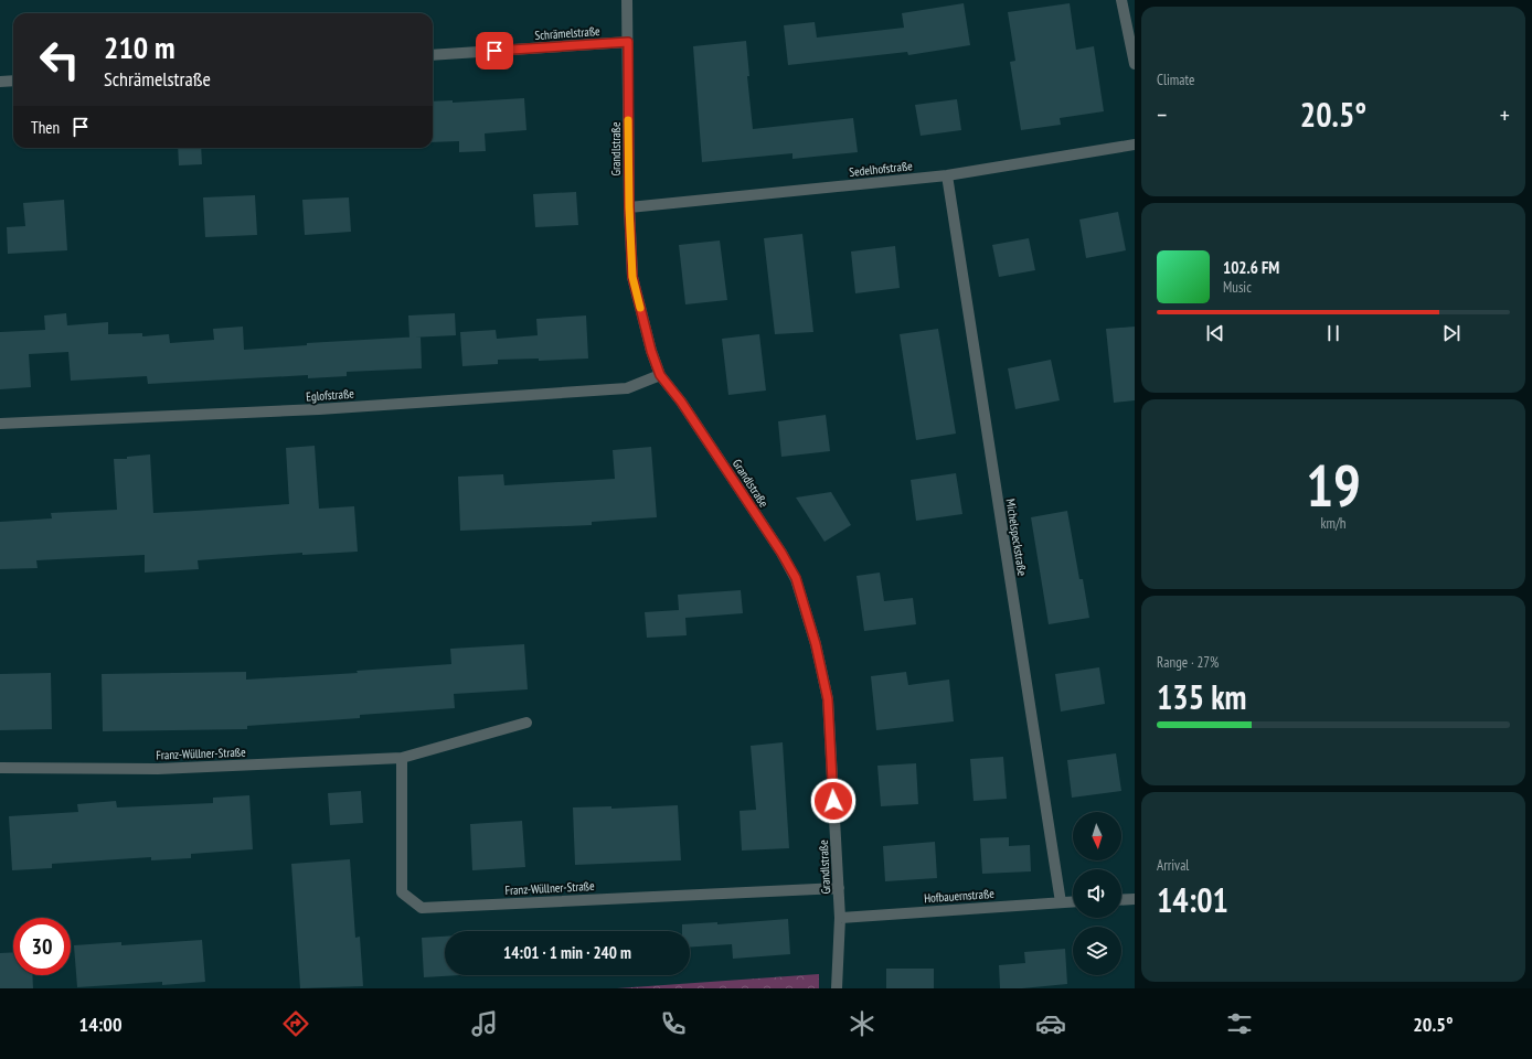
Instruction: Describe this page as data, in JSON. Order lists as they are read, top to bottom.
{
  "streets": {
    "street": [
      "Schrämelstraße",
      "Grandlstraße",
      "Sedelhofstraße",
      "Eglofstraße",
      "Michelspeckstraße",
      "Franz-Wüllner-Straße",
      "Hofbauernstraße"
    ]
  },
  "crossings": [
    ["Schrämelstraße", "Grandlstraße"],
    ["Grandlstraße", "Sedelhofstraße"],
    ["Grandlstraße", "Eglofstraße"],
    ["Grandlstraße", "Franz-Wüllner-Straße"],
    ["Grandlstraße", "Hofbauernstraße"],
    ["Sedelhofstraße", "Michelspeckstraße"],
    ["Michelspeckstraße", "Hofbauernstraße"]
  ],
  "north": "bottom",
  "page": {
    "tile": [
      "Climate",
      ["19", "km/h"],
      ["Range · 27%", "135 km"],
      ["Arrival", "14:01"]
    ],
    "turn": ["210 m", "Schrämelstraße"],
    "heat": ["−", "20.5°", "+"],
    "then": "Then",
    "song": ["102.6 FM", "Music"],
    "limit": "30",
    "trip": "14:01 · 1 min · 240 m",
    "tabs": ["14:00", "20.5°"]
  }
}
